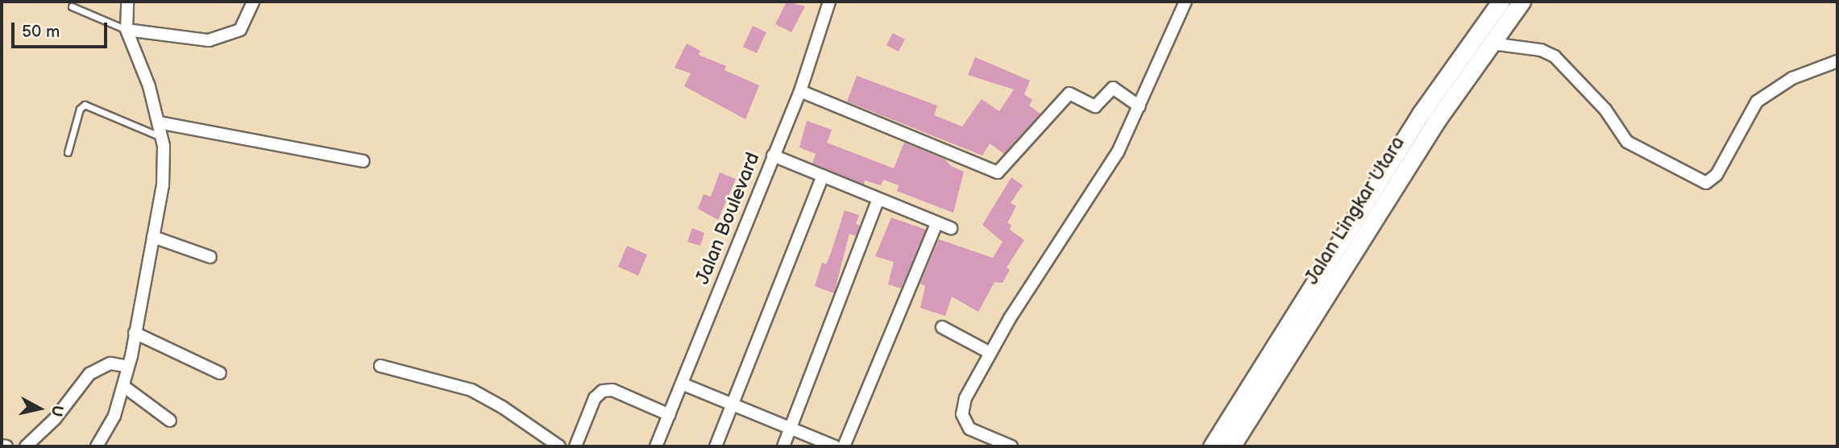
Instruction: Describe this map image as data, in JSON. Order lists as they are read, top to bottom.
{
  "streets": {
    "main road": ["Jalan Lingkar Utara"],
    "street": ["Jalan Boulevard"]
  },
  "scale_bar": "50 m",
  "north": "right"
}
